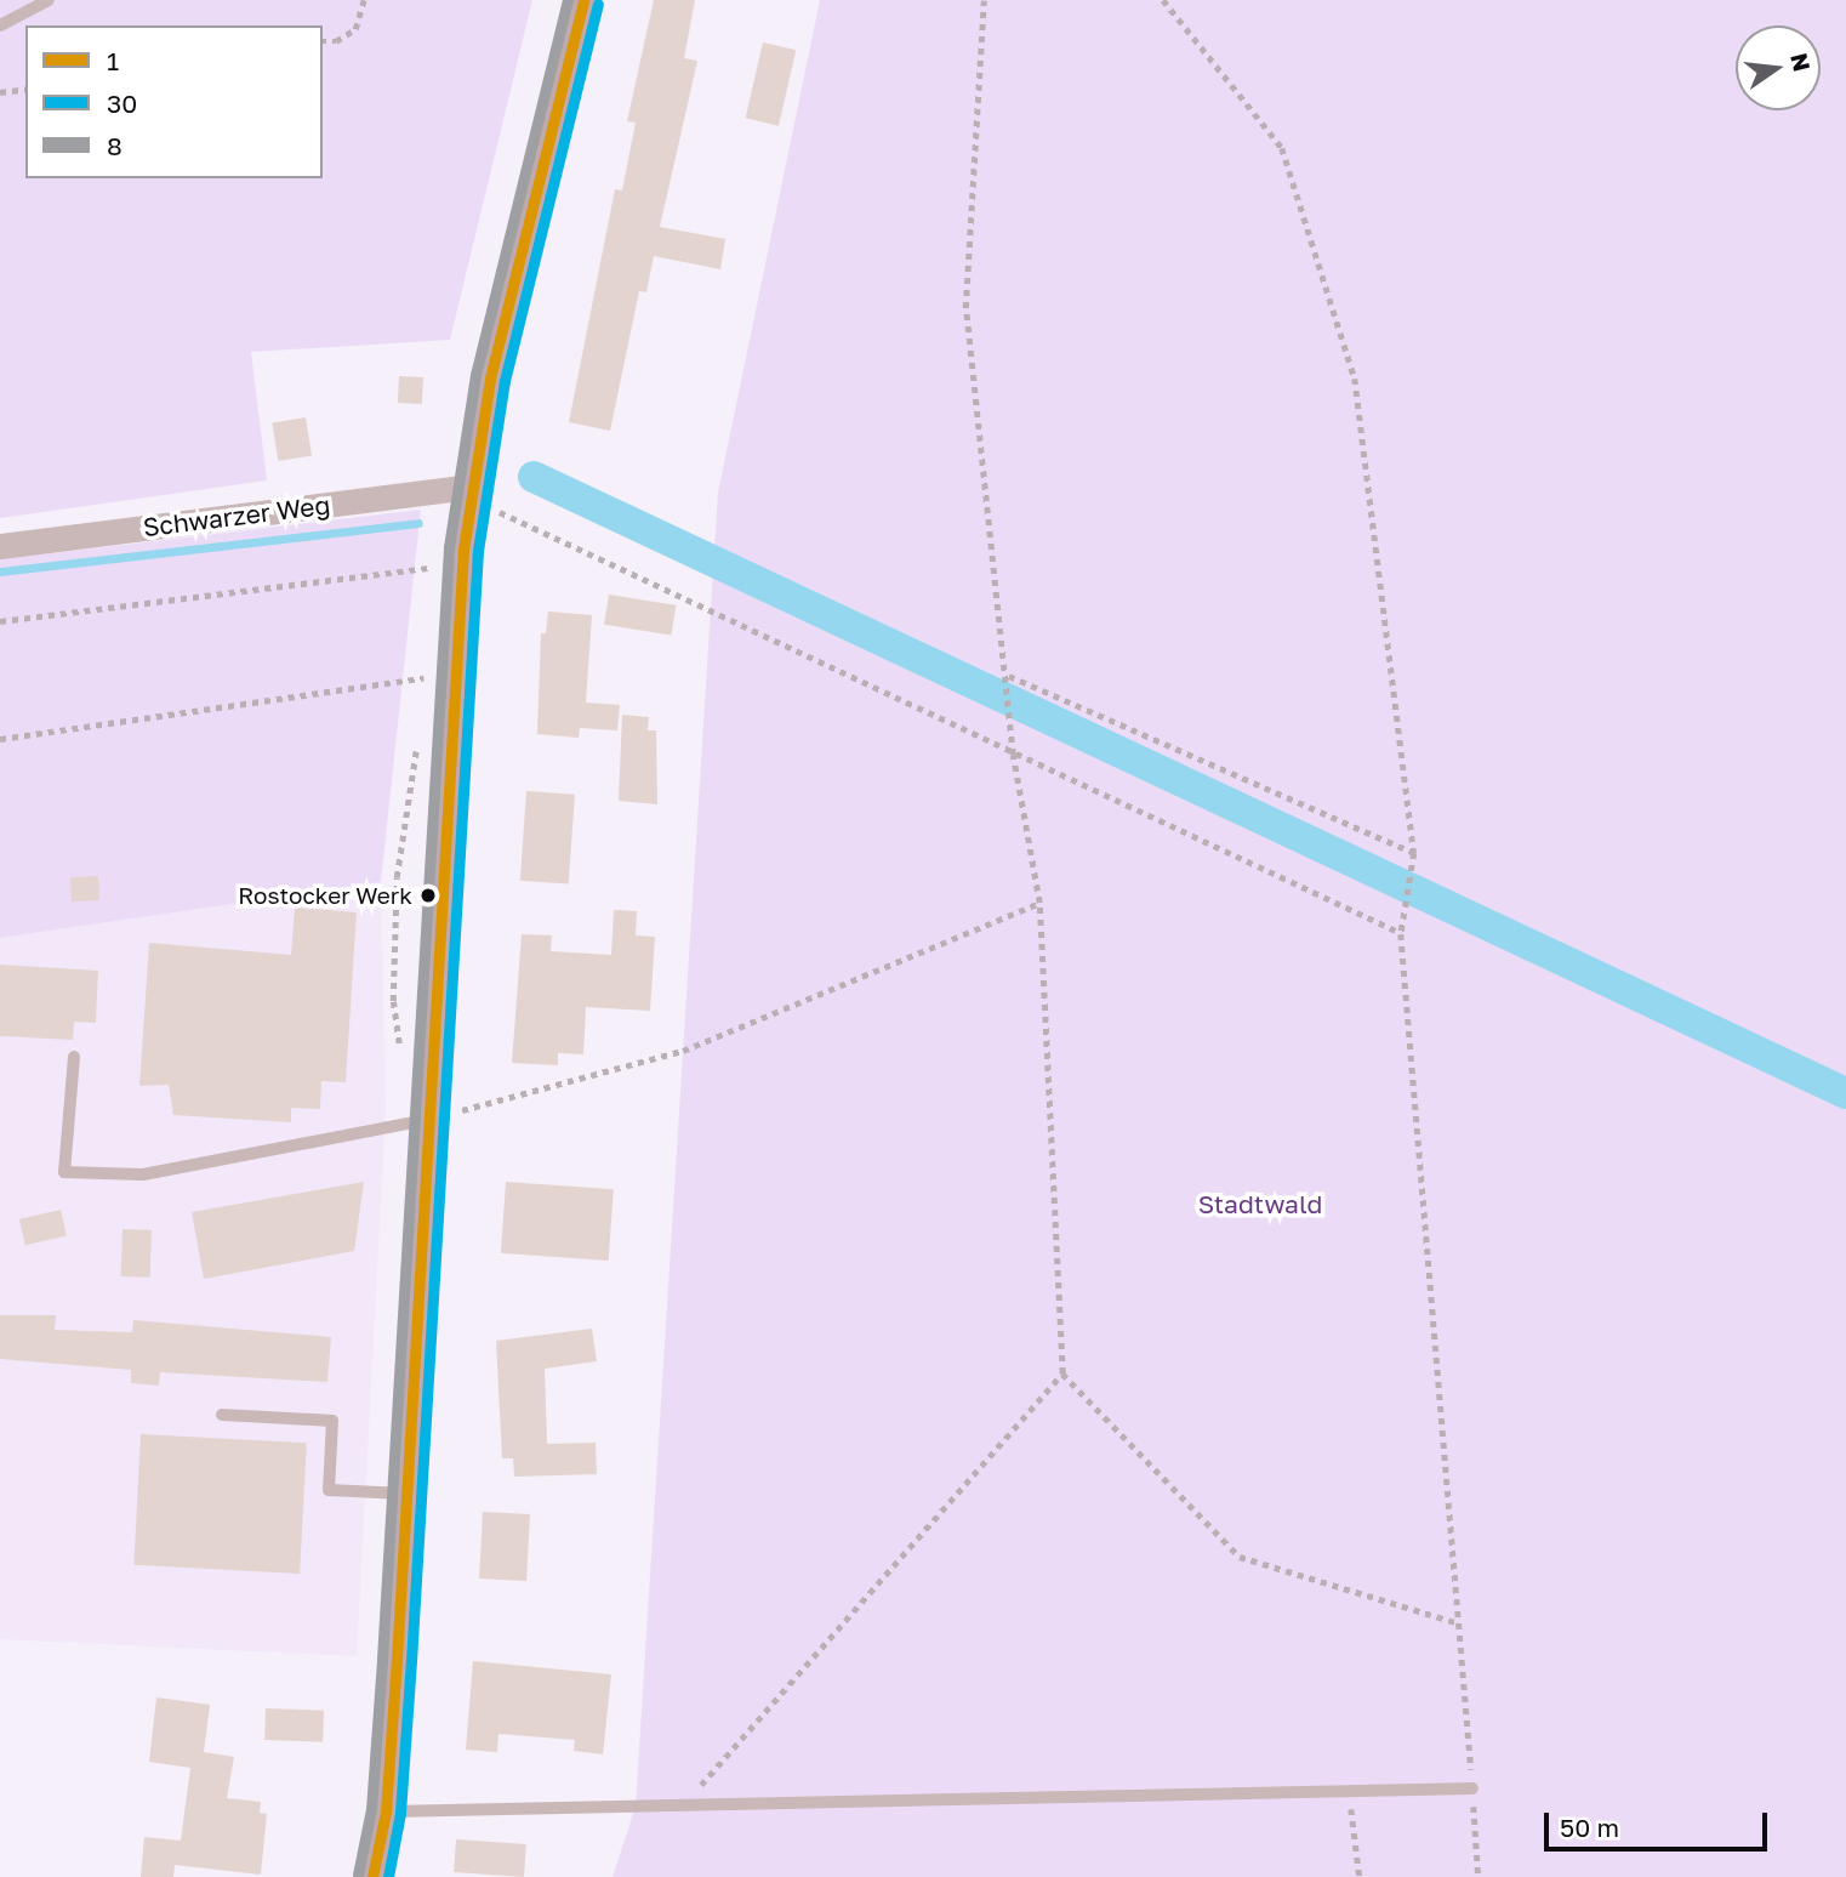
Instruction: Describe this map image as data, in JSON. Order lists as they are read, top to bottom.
{
  "streets": {
    "street": ["Schwarzer Weg"]
  },
  "parks": ["Stadtwald"],
  "places": ["Rostocker Werk"],
  "lines": ["transit line 1", "transit line 8", "transit line 30"],
  "legend": ["1", "30", "8"],
  "scale_bar": "50 m",
  "north": "right"
}
